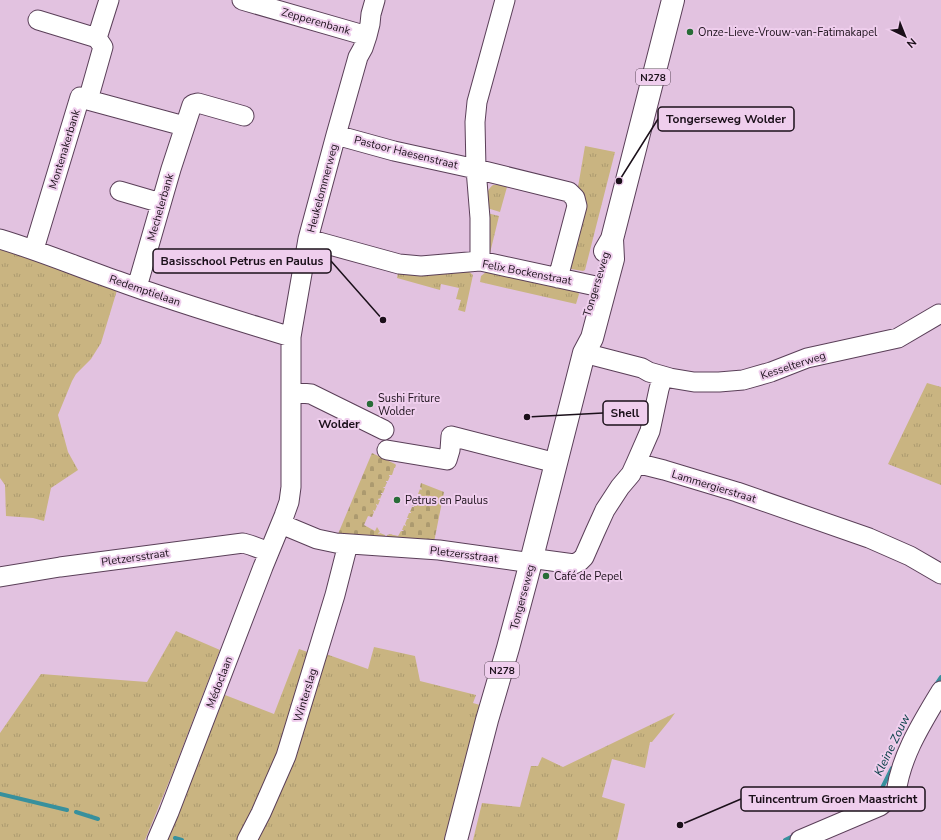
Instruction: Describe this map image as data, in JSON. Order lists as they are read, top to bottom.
{
  "streets": {
    "main road": ["N278", "Tongerseweg"],
    "street": [
      "Zepperenbank",
      "Montenakerbank",
      "Pastoor Haesenstraat",
      "Heukelommerweg",
      "Mechelerbank",
      "Felix Bockenstraat",
      "Redemptielaan",
      "Kesselterweg",
      "Lammergierstraat",
      "Pletzersstraat",
      "Médoclaan",
      "Winterslag"
    ]
  },
  "crossings": [
    ["Zepperenbank", "Heukelommerweg"],
    ["Montenakerbank", "Redemptielaan"],
    ["Pastoor Haesenstraat", "Heukelommerweg"],
    ["Pastoor Haesenstraat", "Felix Bockenstraat"],
    ["Heukelommerweg", "Felix Bockenstraat"],
    ["Heukelommerweg", "Redemptielaan"],
    ["Heukelommerweg", "Pletzersstraat"],
    ["Heukelommerweg", "Médoclaan"],
    ["Mechelerbank", "Redemptielaan"],
    ["Felix Bockenstraat", "Tongerseweg"],
    ["Tongerseweg", "Kesselterweg"],
    ["Tongerseweg", "Pletzersstraat"],
    ["Pletzersstraat", "Médoclaan"],
    ["Pletzersstraat", "Winterslag"]
  ],
  "districts": ["Wolder"],
  "water": ["Kleine Zouw"],
  "places": [
    "Onze-Lieve-Vrouw-van-Fatimakapel",
    "Tongerseweg Wolder",
    "Basisschool Petrus en Paulus",
    "Sushi Friture Wolder",
    "Shell",
    "Petrus en Paulus",
    "Café de Pepel",
    "Tuincentrum Groen Maastricht"
  ],
  "north": "bottom right"
}
